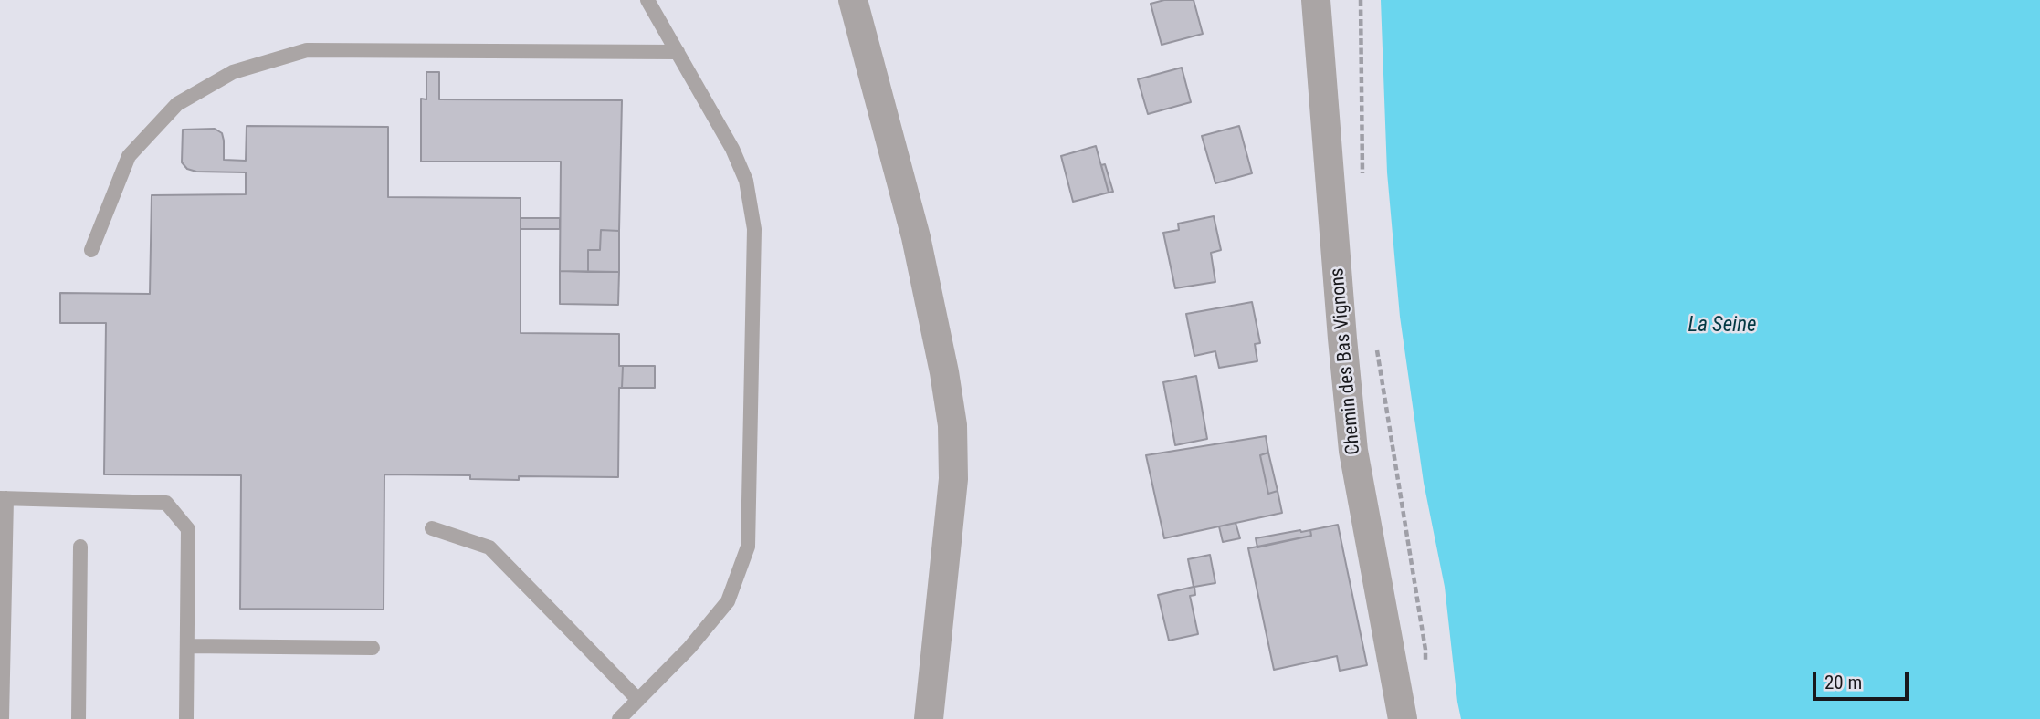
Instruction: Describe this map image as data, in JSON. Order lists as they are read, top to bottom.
{
  "streets": {
    "street": ["Chemin des Bas Vignons"]
  },
  "water": ["La Seine"],
  "scale_bar": "20 m"
}
